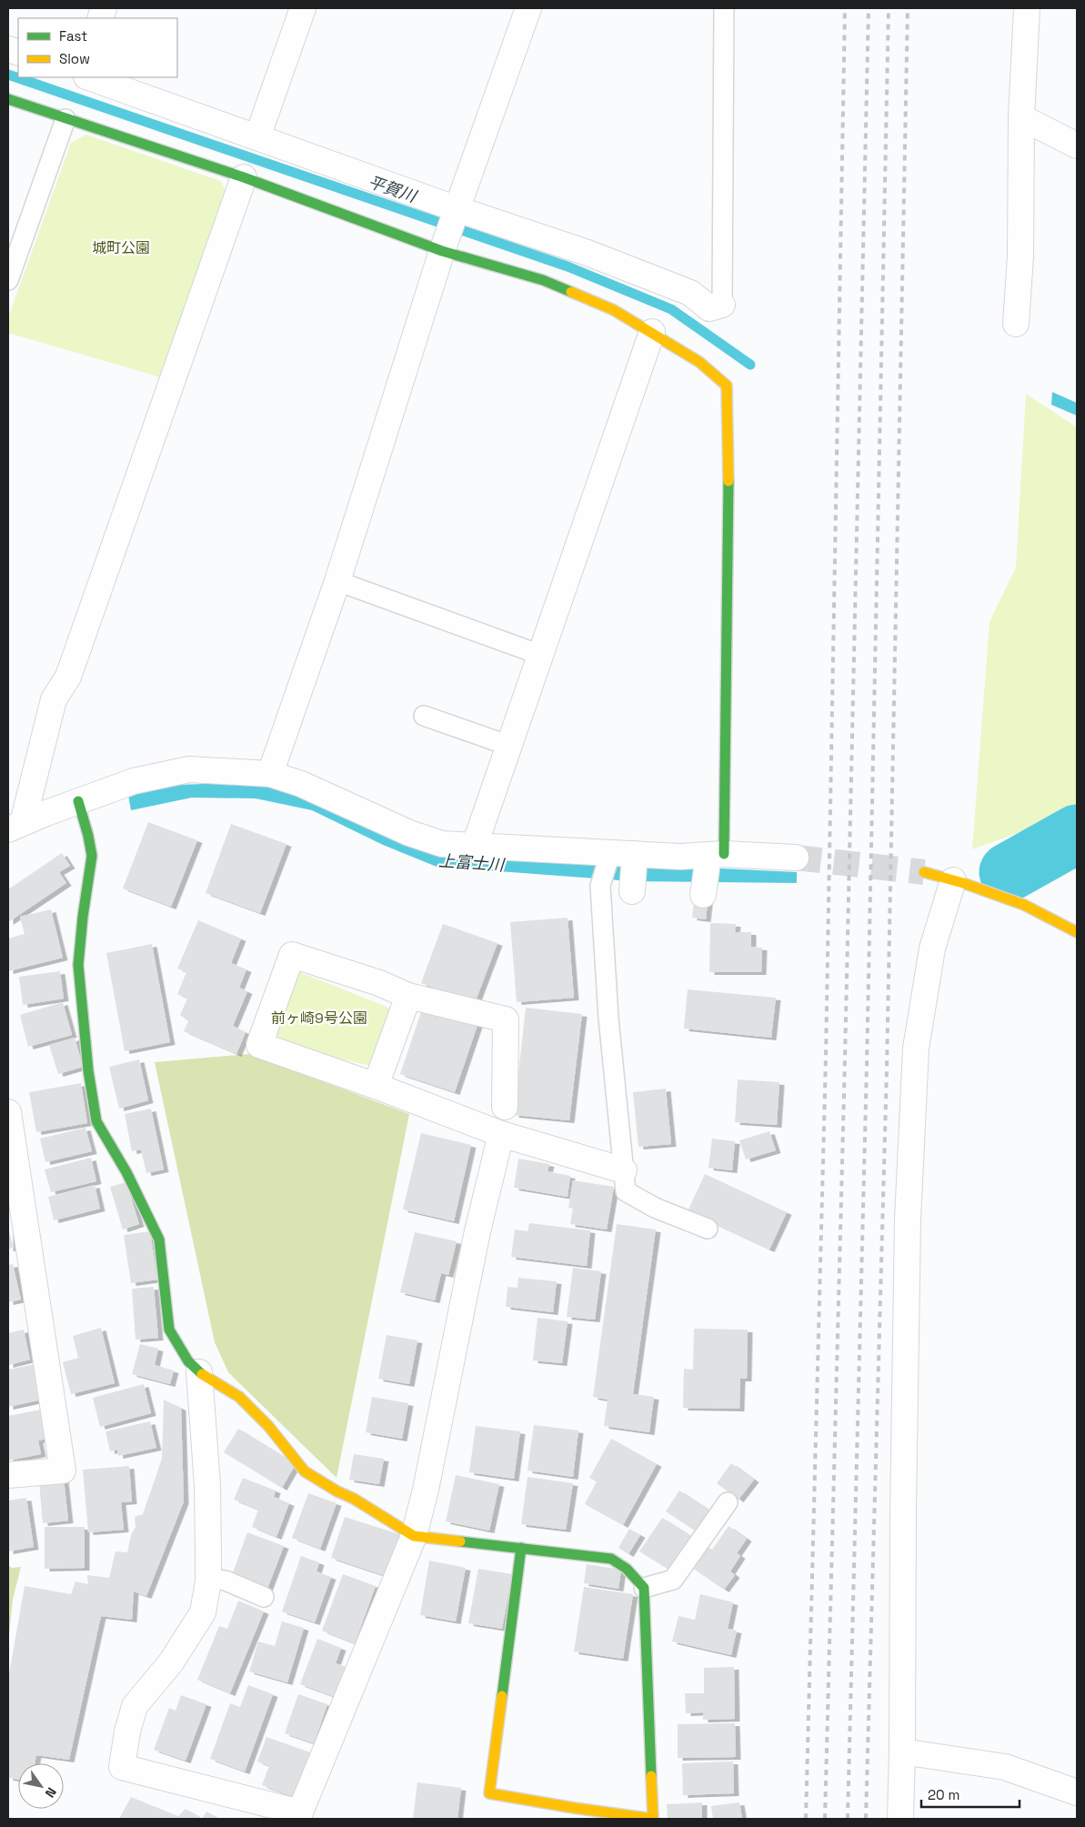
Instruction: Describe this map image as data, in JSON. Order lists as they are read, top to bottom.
{
  "water": ["平賀川", "上富士川"],
  "parks": ["城町公園", "前ヶ崎9号公園"],
  "legend": ["Fast", "Slow"],
  "scale_bar": "20 m",
  "north": "bottom right"
}
